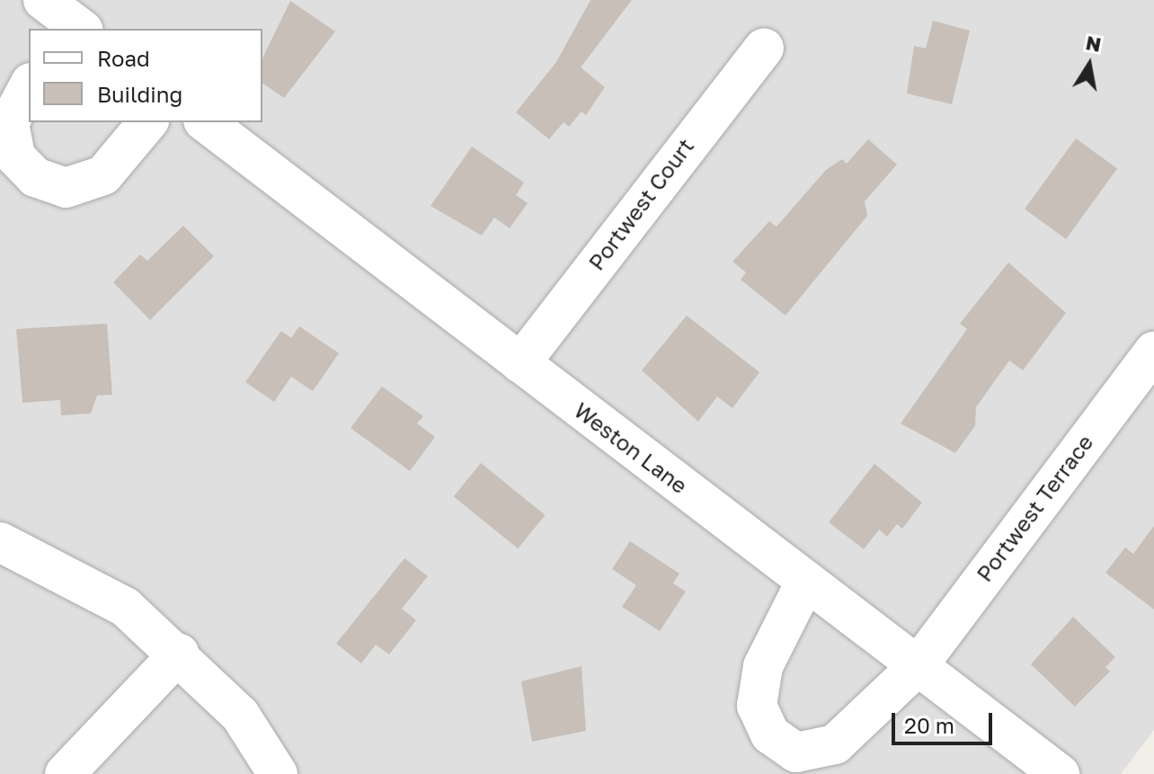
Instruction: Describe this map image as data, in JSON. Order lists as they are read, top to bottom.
{
  "streets": {
    "street": ["Portwest Court", "Weston Lane", "Portwest Terrace"]
  },
  "crossings": [
    ["Portwest Court", "Weston Lane"],
    ["Weston Lane", "Portwest Terrace"]
  ],
  "legend": ["Road", "Building"],
  "scale_bar": "20 m",
  "north": "top"
}
